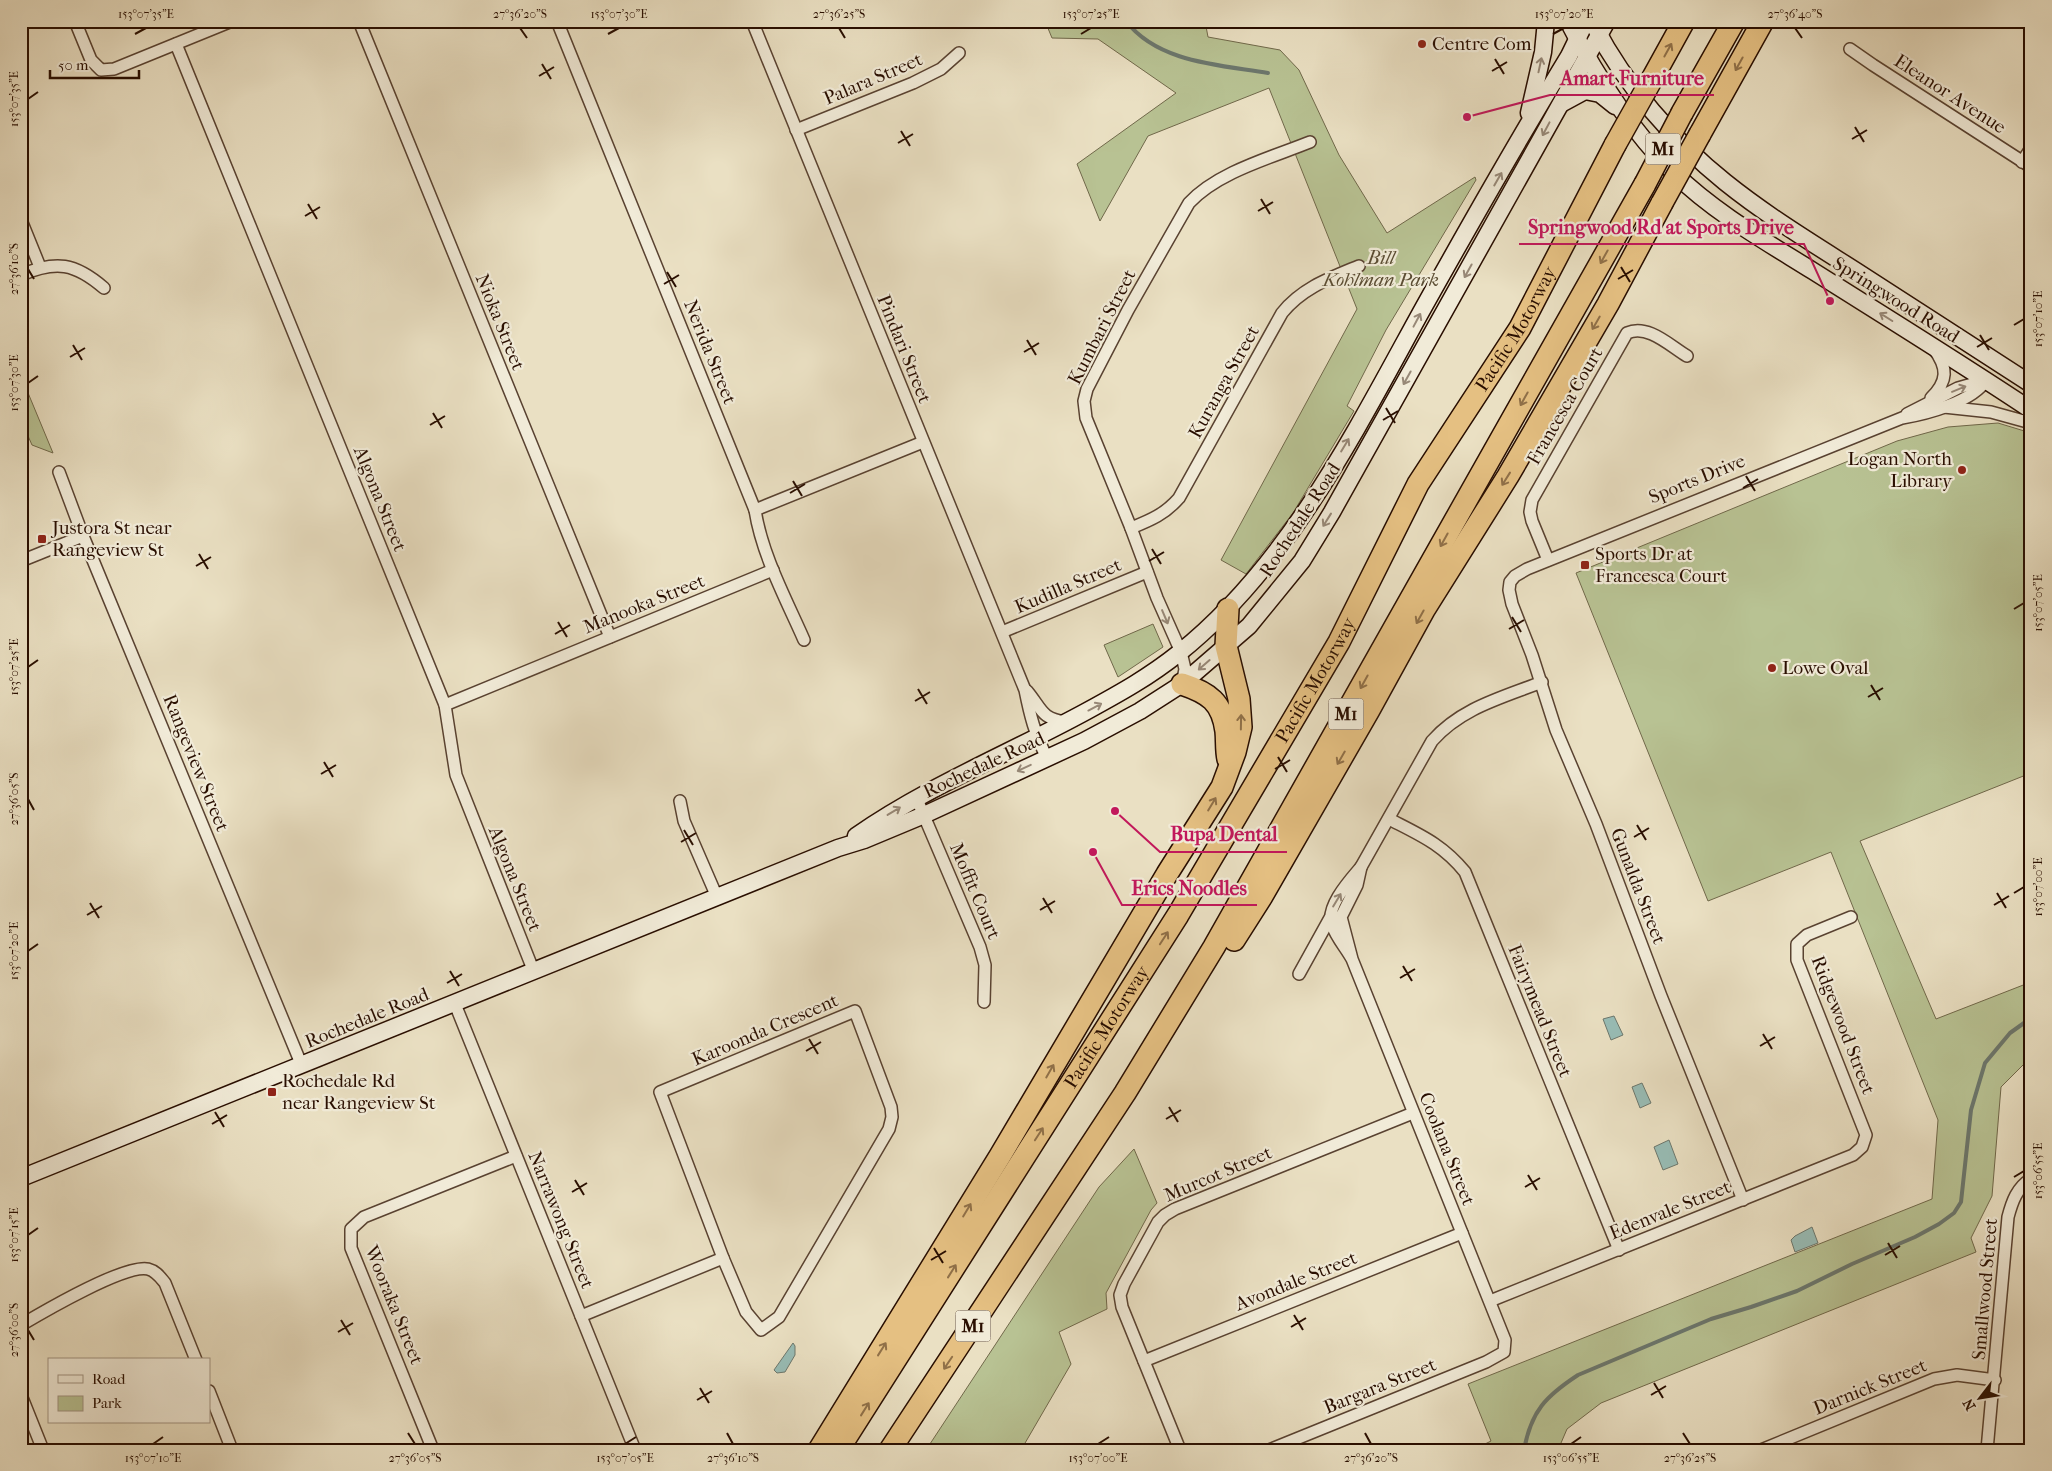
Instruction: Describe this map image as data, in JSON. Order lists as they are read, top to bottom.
{
  "streets": {
    "highway": ["M1", "Pacific Motorway"],
    "main road": ["Springwood Road", "Sports Drive", "Rochedale Road"],
    "street": [
      "Palara Street",
      "Eleanor Avenue",
      "Nioka Street",
      "Kumbari Street",
      "Pindari Street",
      "Nerida Street",
      "Kuranga Street",
      "Francesca Court",
      "Algona Street",
      "Kudilla Street",
      "Manooka Street",
      "Rangeview Street",
      "Gunalda Street",
      "Moffit Court",
      "Fairymead Street",
      "Ridgewood Street",
      "Karoonda Crescent",
      "Coolana Street",
      "Murcot Street",
      "Edenvale Street",
      "Narrawong Street",
      "Avondale Street",
      "Smallwood Street",
      "Wooraka Street",
      "Bargara Street",
      "Darnick Street"
    ]
  },
  "crossings": [
    ["Palara Street", "Pindari Street"],
    ["Springwood Road", "Sports Drive"],
    ["Springwood Road", "Rochedale Road"],
    ["Nioka Street", "Manooka Street"],
    ["Kumbari Street", "Kuranga Street"],
    ["Kumbari Street", "Rochedale Road"],
    ["Kumbari Street", "Kudilla Street"],
    ["Pindari Street", "Rochedale Road"],
    ["Pindari Street", "Kudilla Street"],
    ["Nerida Street", "Manooka Street"],
    ["Francesca Court", "Sports Drive"],
    ["Sports Drive", "Gunalda Street"],
    ["Algona Street", "Rochedale Road"],
    ["Algona Street", "Manooka Street"],
    ["Rochedale Road", "Rangeview Street"],
    ["Rochedale Road", "Moffit Court"],
    ["Rochedale Road", "Narrawong Street"],
    ["Gunalda Street", "Edenvale Street"],
    ["Fairymead Street", "Edenvale Street"],
    ["Ridgewood Street", "Edenvale Street"],
    ["Coolana Street", "Murcot Street"],
    ["Coolana Street", "Edenvale Street"],
    ["Coolana Street", "Avondale Street"],
    ["Coolana Street", "Bargara Street"],
    ["Murcot Street", "Avondale Street"],
    ["Narrawong Street", "Wooraka Street"],
    ["Smallwood Street", "Darnick Street"]
  ],
  "parks": ["Bill Kohlman Park"],
  "places": {
    "other": [
      "Centre Com",
      "Amart Furniture",
      "Springwood Rd at Sports Drive",
      "Logan North Library",
      "Lowe Oval",
      "Bupa Dental",
      "Erics Noodles"
    ],
    "transit": ["Justora St near Rangeview St", "Sports Dr at Francesca Court", "Rochedale Rd near Rangeview St"]
  },
  "legend": ["Road", "Park"],
  "scale_bar": "50 m",
  "north": "bottom left",
  "coordinates": [
    "153°07'35\"E",
    "27°36'20\"S",
    "153°07'30\"E",
    "27°36'25\"S",
    "153°07'25\"E",
    "153°07'20\"E",
    "27°36'40\"S",
    "27°36'10\"S",
    "153°07'10\"E",
    "153°07'05\"E",
    "27°36'05\"S",
    "153°07'00\"E",
    "153°06'55\"E",
    "153°07'15\"E",
    "27°36'00\"S"
  ]
}
